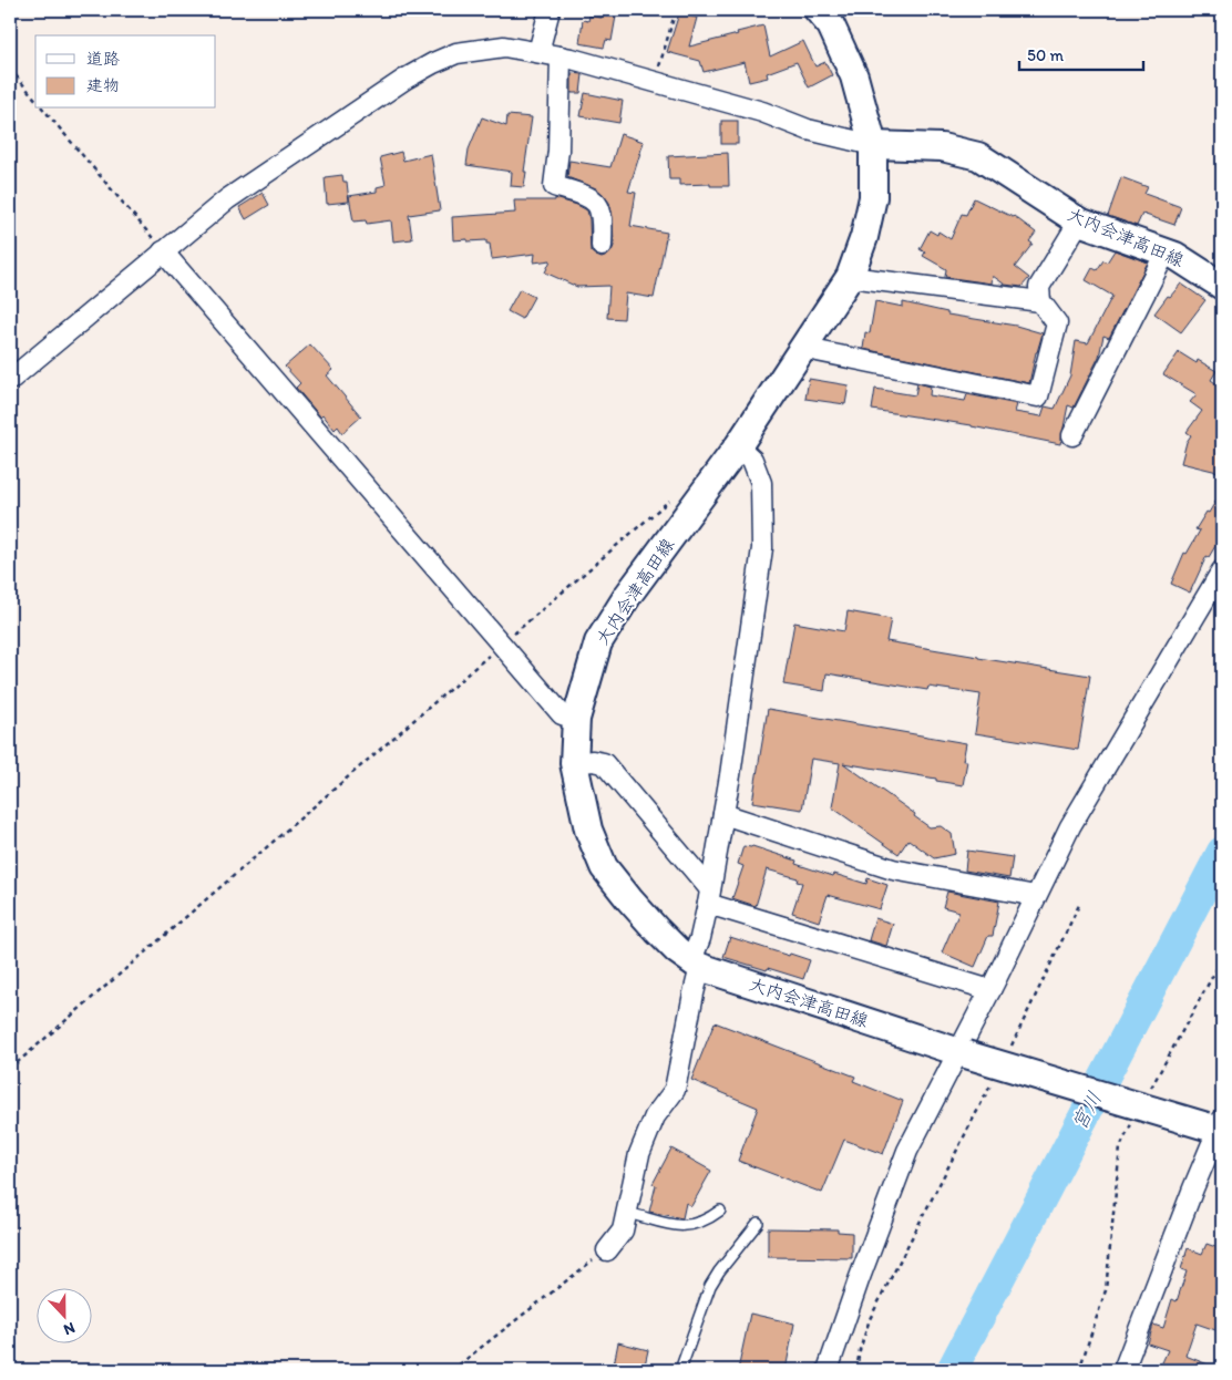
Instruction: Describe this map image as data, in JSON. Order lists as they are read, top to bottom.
{
  "streets": {
    "main road": ["大内会津高田線"]
  },
  "water": ["宮川"],
  "legend": ["道路", "建物"],
  "scale_bar": "50 m",
  "north": "bottom"
}
